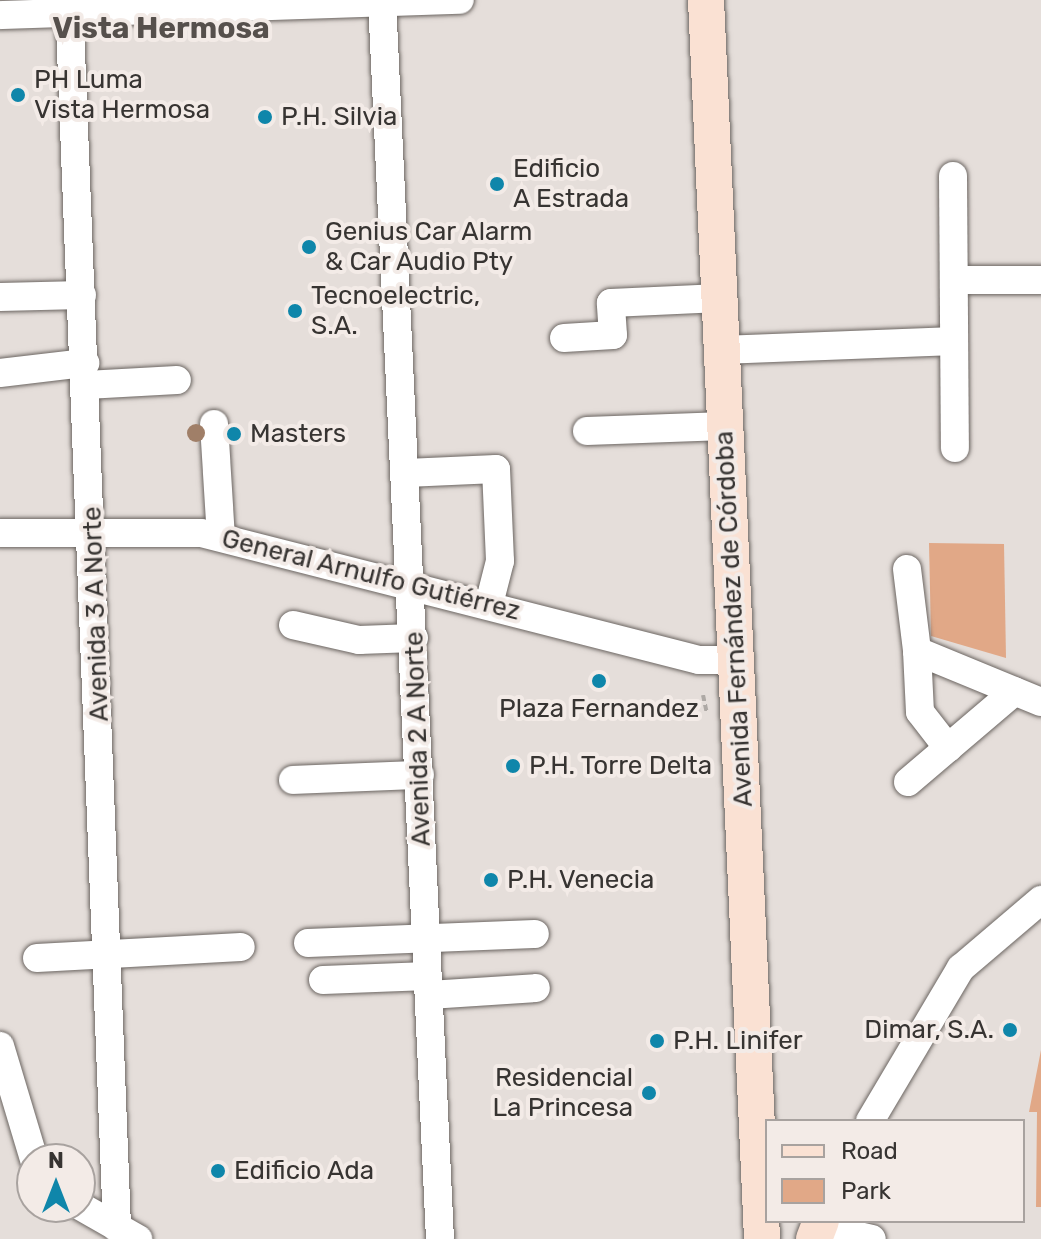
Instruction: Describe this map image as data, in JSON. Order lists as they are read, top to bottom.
{
  "streets": {
    "main road": ["Avenida Fernández de Córdoba"],
    "street": ["General Arnulfo Gutiérrez", "Avenida 3 A Norte", "Avenida 2 A Norte"]
  },
  "crossings": [
    ["General Arnulfo Gutiérrez", "Avenida 3 A Norte"],
    ["General Arnulfo Gutiérrez", "Avenida Fernández de Córdoba"],
    ["General Arnulfo Gutiérrez", "Avenida 2 A Norte"]
  ],
  "districts": ["Vista Hermosa"],
  "places": [
    "PH Luma Vista Hermosa",
    "P.H. Silvia",
    "Edificio A Estrada",
    "Genius Car Alarm & Car Audio Pty",
    "Tecnoelectric, S.A.",
    "Masters",
    "Plaza Fernandez",
    "P.H. Torre Delta",
    "P.H. Venecia",
    "Dimar, S.A.",
    "P.H. Linifer",
    "Residencial La Princesa",
    "Edificio Ada"
  ],
  "legend": ["Road", "Park"],
  "north": "top"
}
